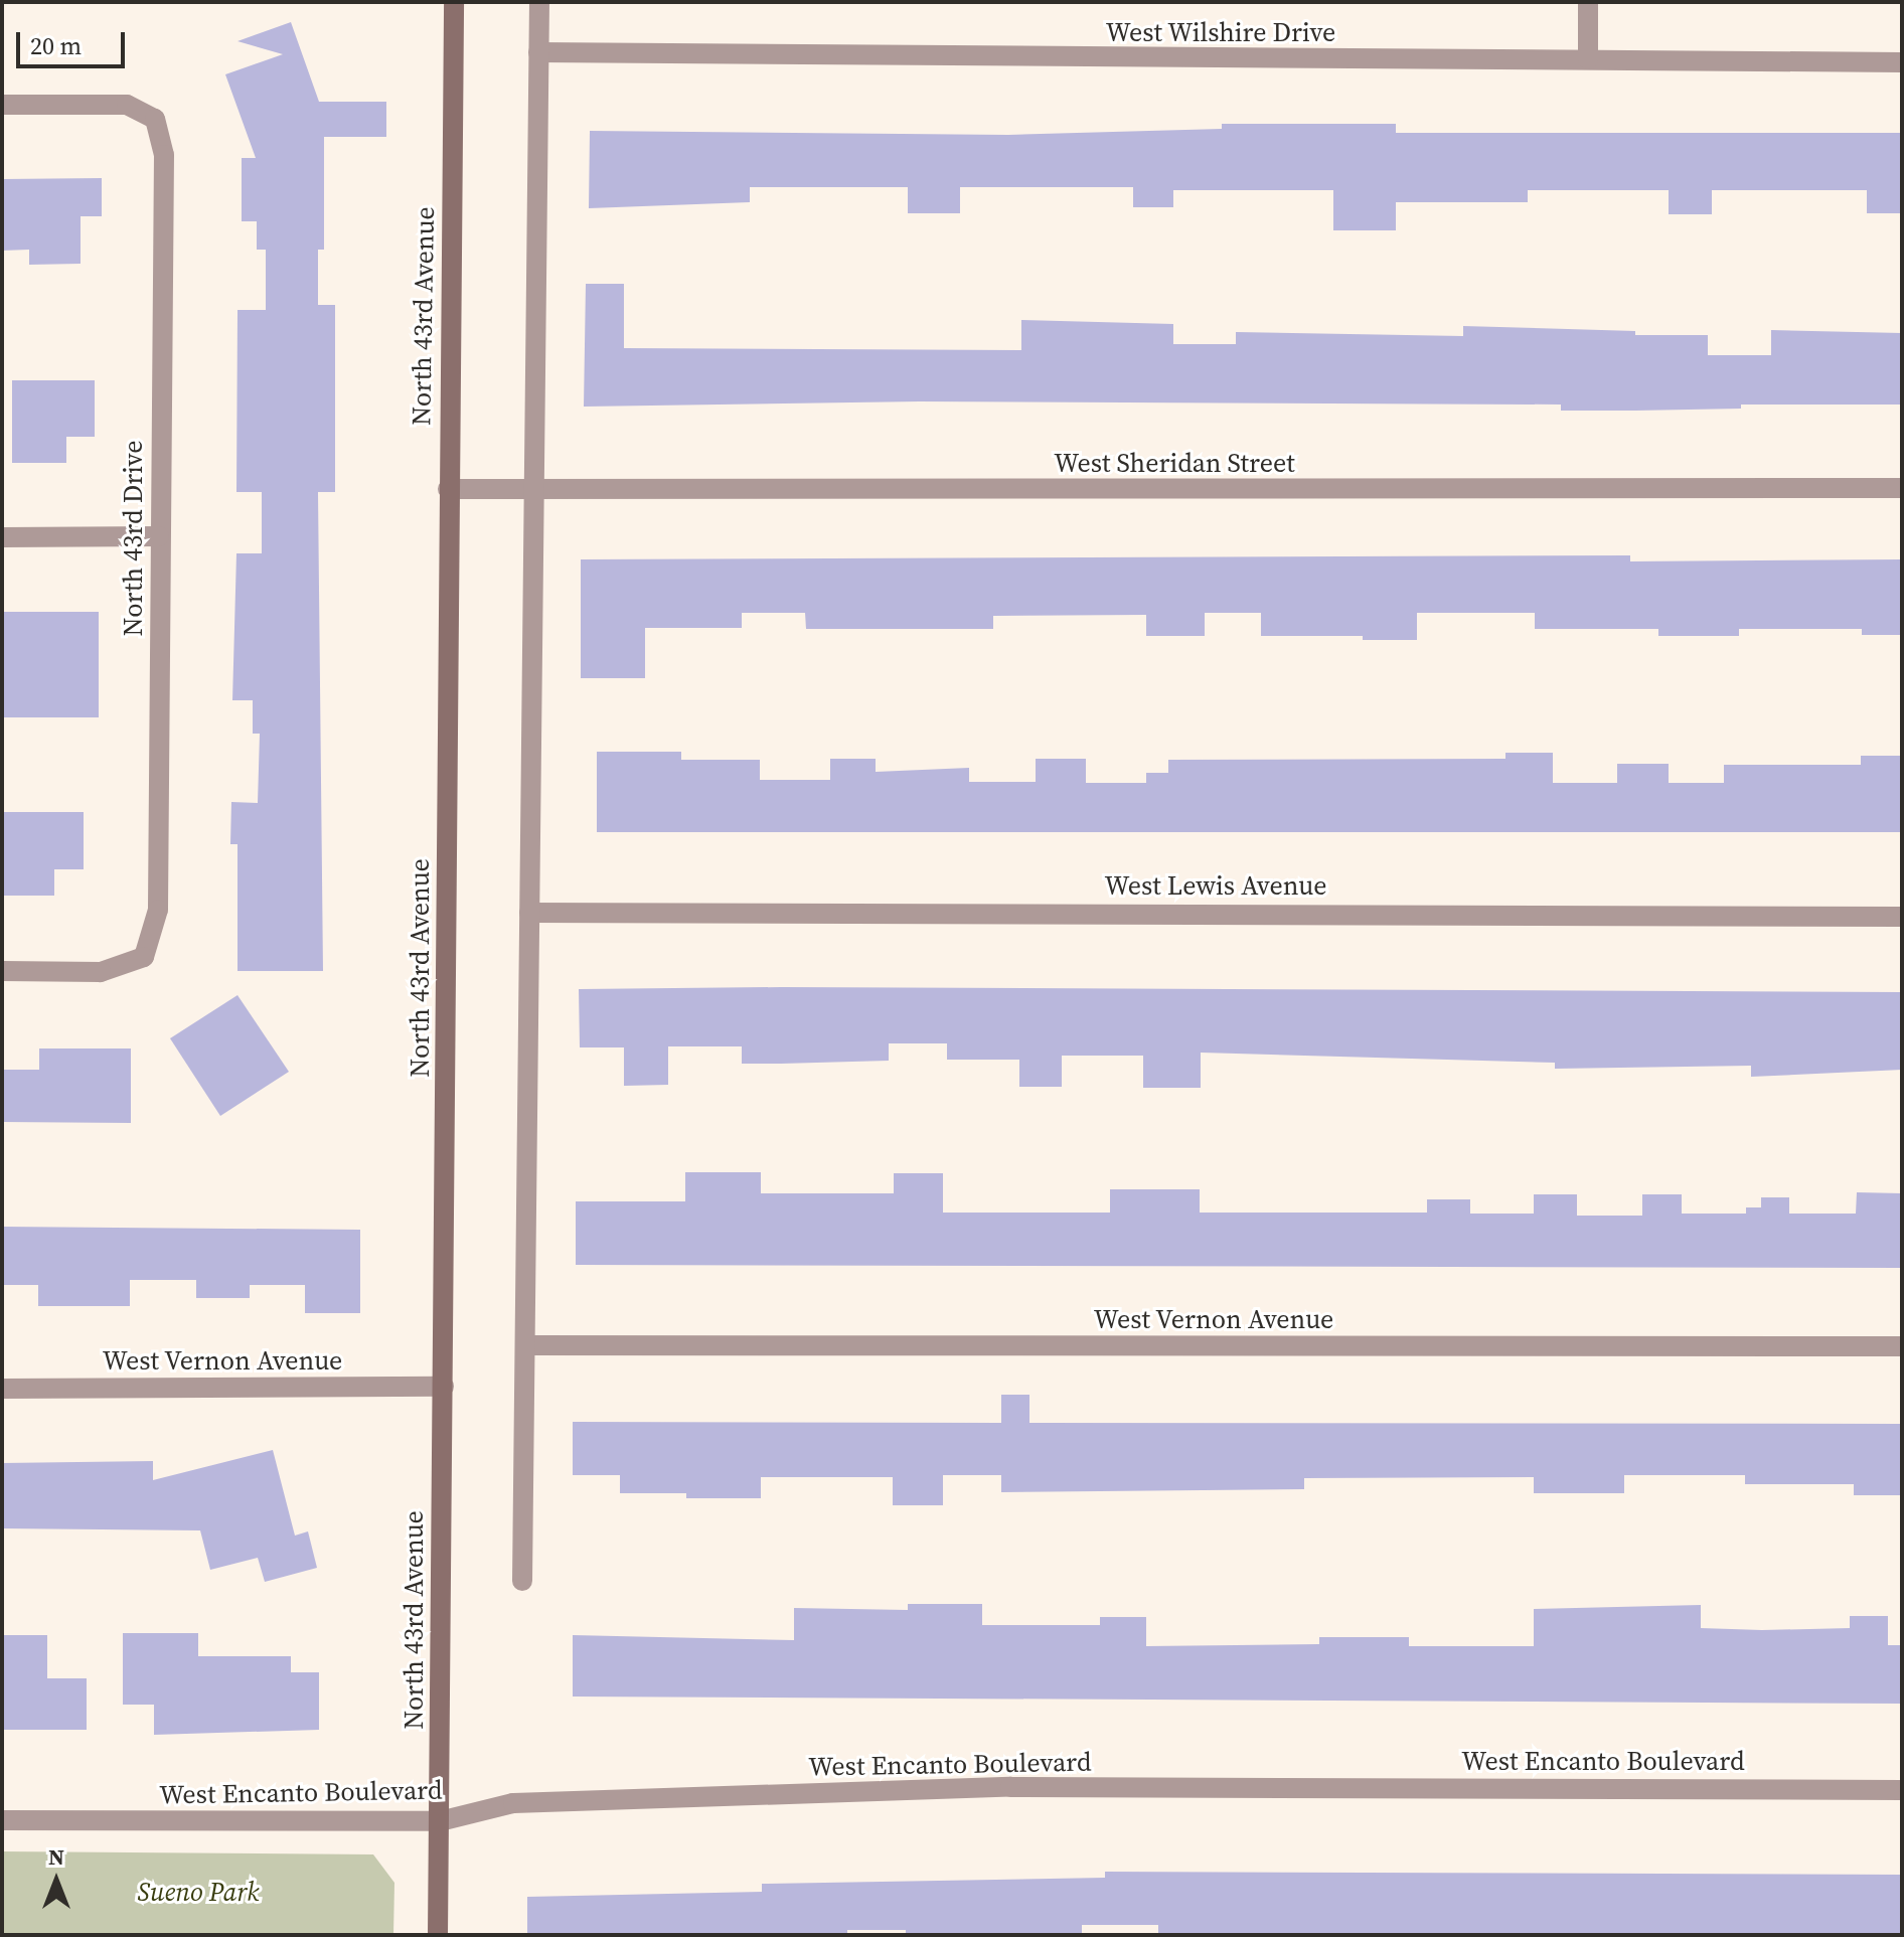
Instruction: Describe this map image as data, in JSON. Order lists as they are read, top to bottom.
{
  "streets": {
    "main road": ["North 43rd Avenue"],
    "street": [
      "West Wilshire Drive",
      "West Sheridan Street",
      "North 43rd Drive",
      "West Lewis Avenue",
      "West Vernon Avenue",
      "West Encanto Boulevard"
    ]
  },
  "crossings": [
    ["North 43rd Avenue", "West Sheridan Street"],
    ["North 43rd Avenue", "West Vernon Avenue"],
    ["North 43rd Avenue", "West Encanto Boulevard"]
  ],
  "parks": ["Sueno Park"],
  "scale_bar": "20 m",
  "north": "top"
}
